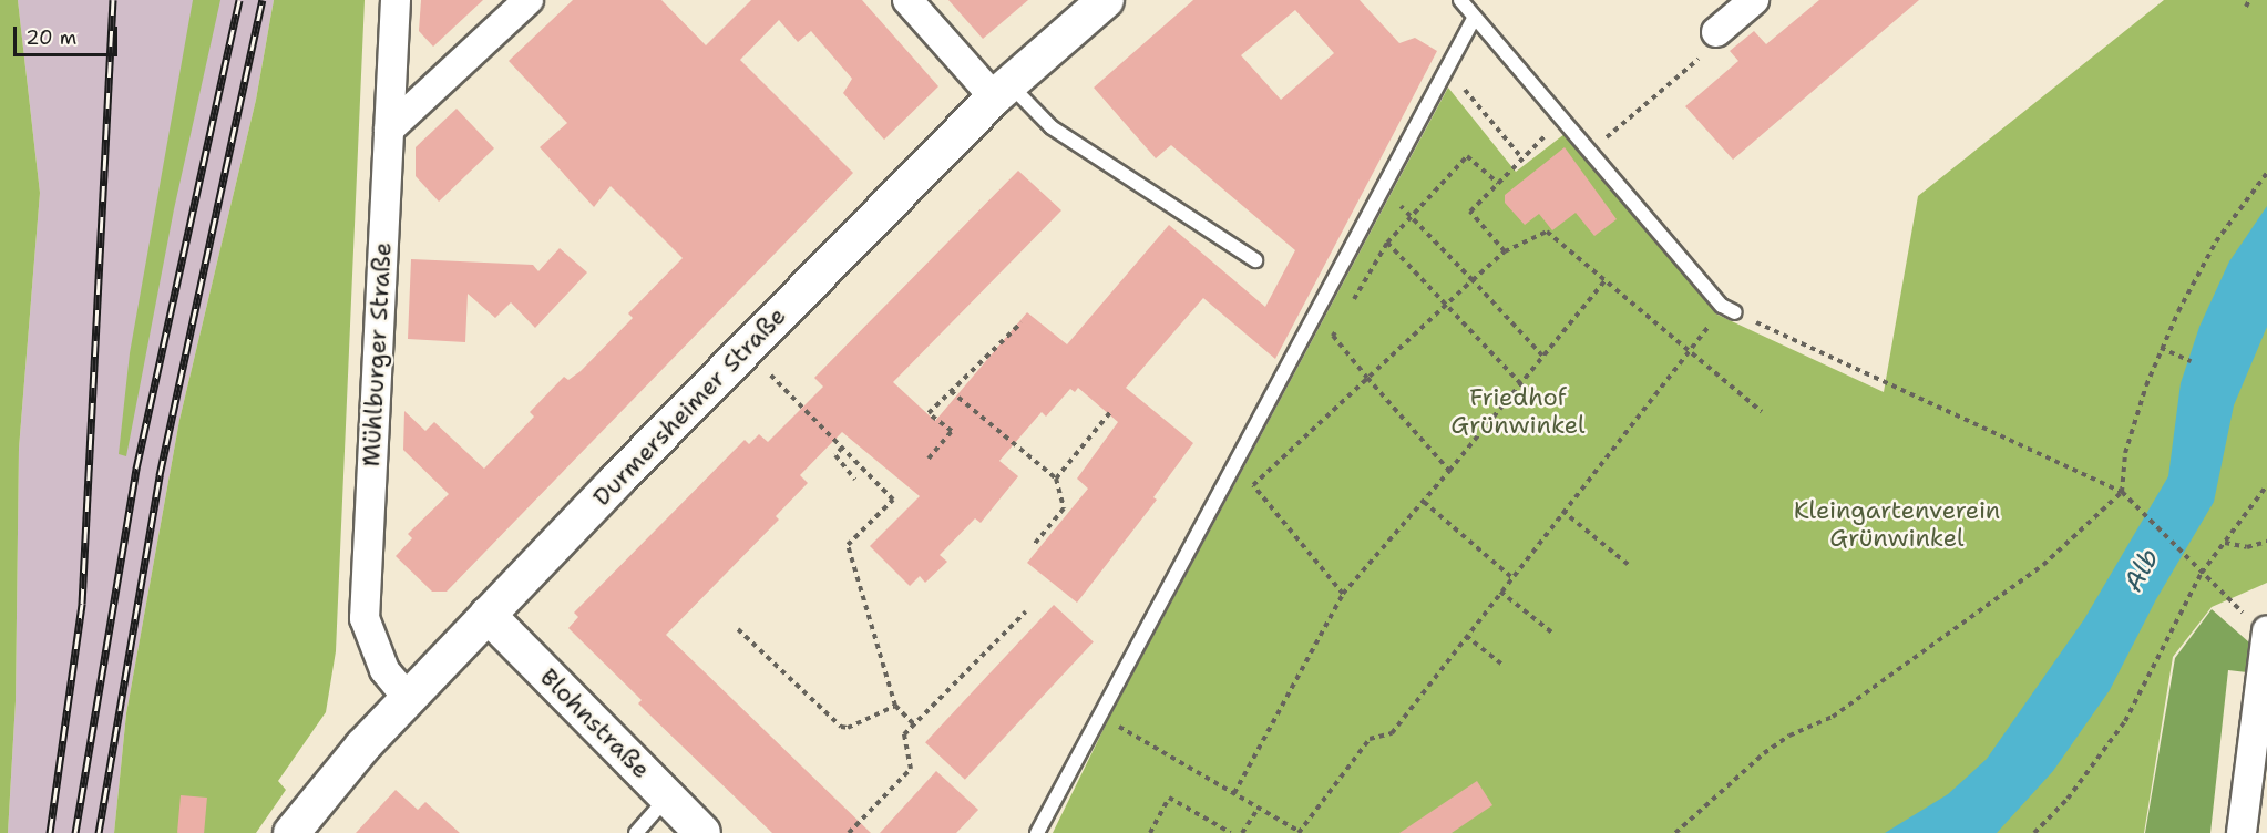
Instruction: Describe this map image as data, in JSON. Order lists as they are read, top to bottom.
{
  "streets": {
    "street": ["Mühlburger Straße", "Durmersheimer Straße", "Blohnstraße"]
  },
  "crossings": [
    ["Mühlburger Straße", "Durmersheimer Straße"],
    ["Durmersheimer Straße", "Blohnstraße"]
  ],
  "water": ["Alb"],
  "parks": ["Friedhof Grünwinkel", "Kleingartenverein Grünwinkel"],
  "scale_bar": "20 m"
}
